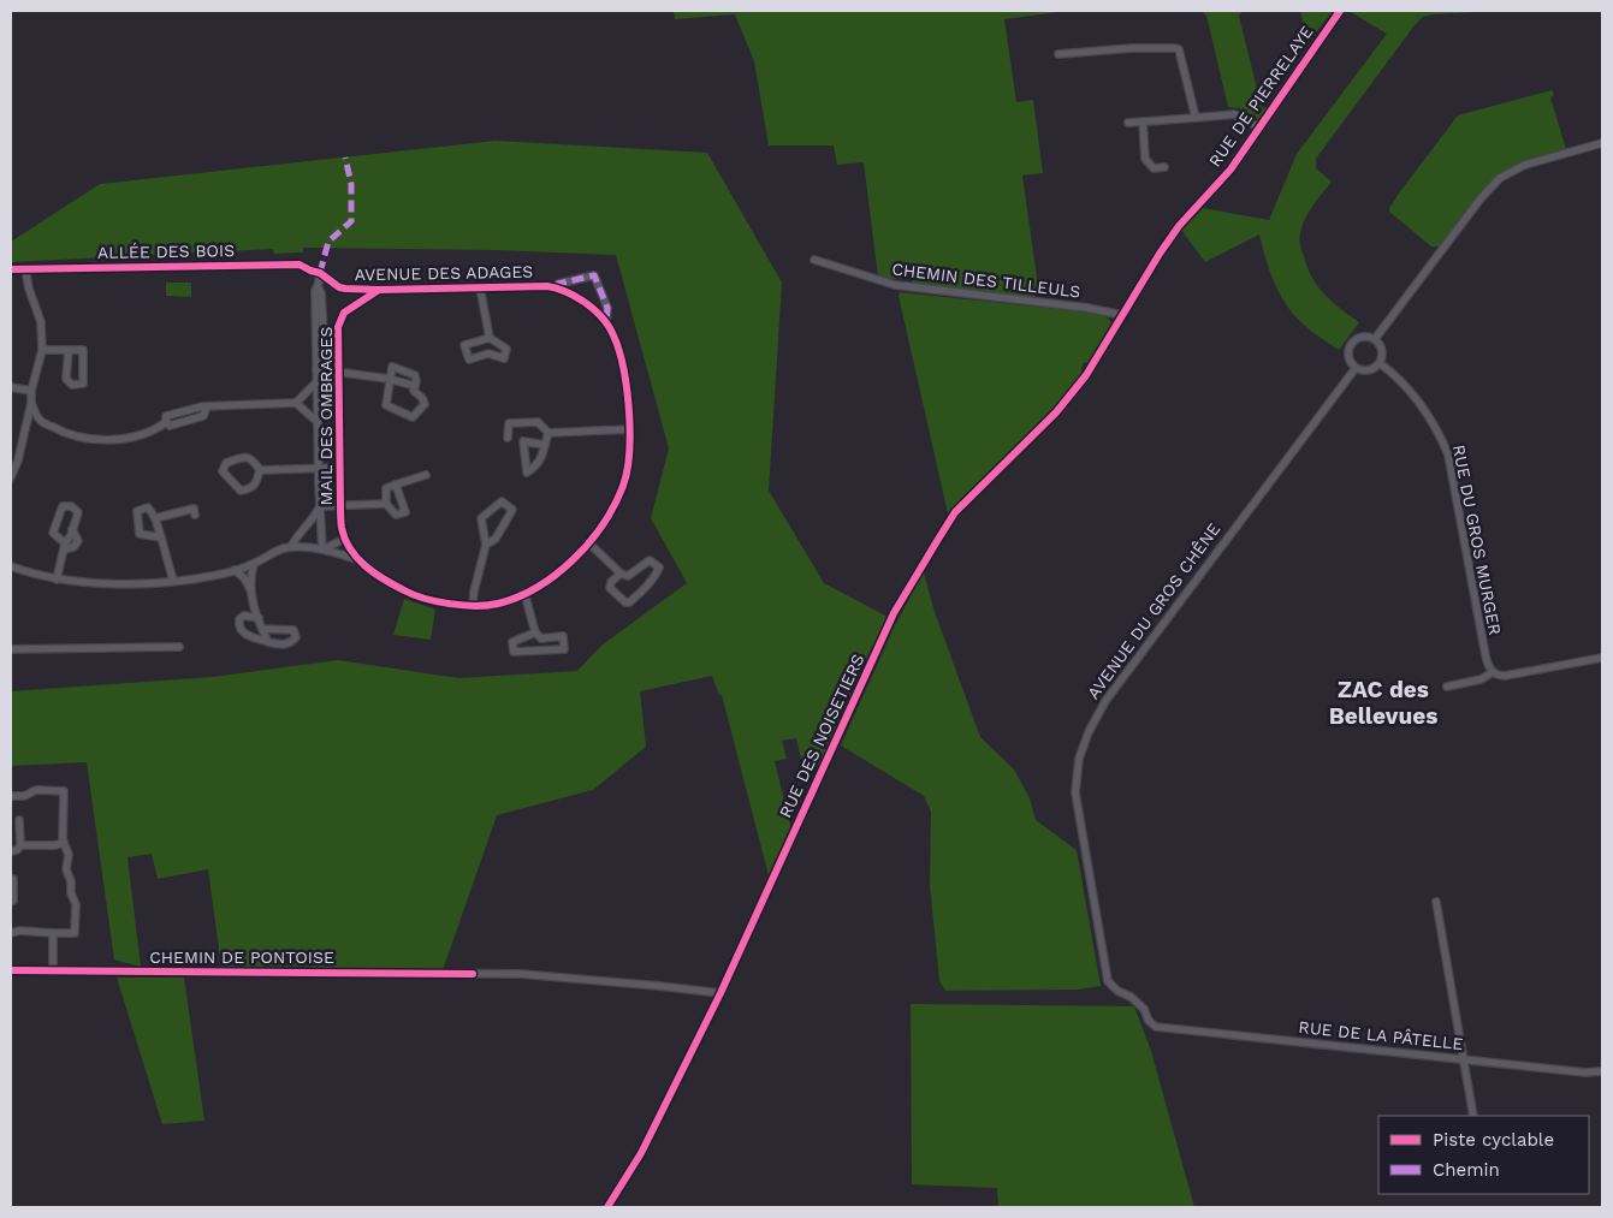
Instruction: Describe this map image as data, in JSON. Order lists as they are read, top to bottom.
{
  "streets": {
    "street": [
      "RUE DE PIERRELAYE",
      "ALLÉE DES BOIS",
      "AVENUE DES ADAGES",
      "CHEMIN DES TILLEULS",
      "MAIL DES OMBRAGES",
      "RUE DU GROS MURGER",
      "AVENUE DU GROS CHÊNE",
      "RUE DES NOISETIERS",
      "CHEMIN DE PONTOISE",
      "RUE DE LA PÂTELLE"
    ]
  },
  "crossings": [
    ["RUE DE PIERRELAYE", "CHEMIN DES TILLEULS"],
    ["RUE DE PIERRELAYE", "RUE DES NOISETIERS"],
    ["ALLÉE DES BOIS", "AVENUE DES ADAGES"],
    ["ALLÉE DES BOIS", "MAIL DES OMBRAGES"],
    ["AVENUE DES ADAGES", "MAIL DES OMBRAGES"],
    ["CHEMIN DES TILLEULS", "RUE DES NOISETIERS"],
    ["RUE DU GROS MURGER", "AVENUE DU GROS CHÊNE"],
    ["AVENUE DU GROS CHÊNE", "RUE DE LA PÂTELLE"],
    ["RUE DES NOISETIERS", "CHEMIN DE PONTOISE"]
  ],
  "districts": ["ZAC des Bellevues"],
  "legend": ["Piste cyclable", "Chemin"]
}
